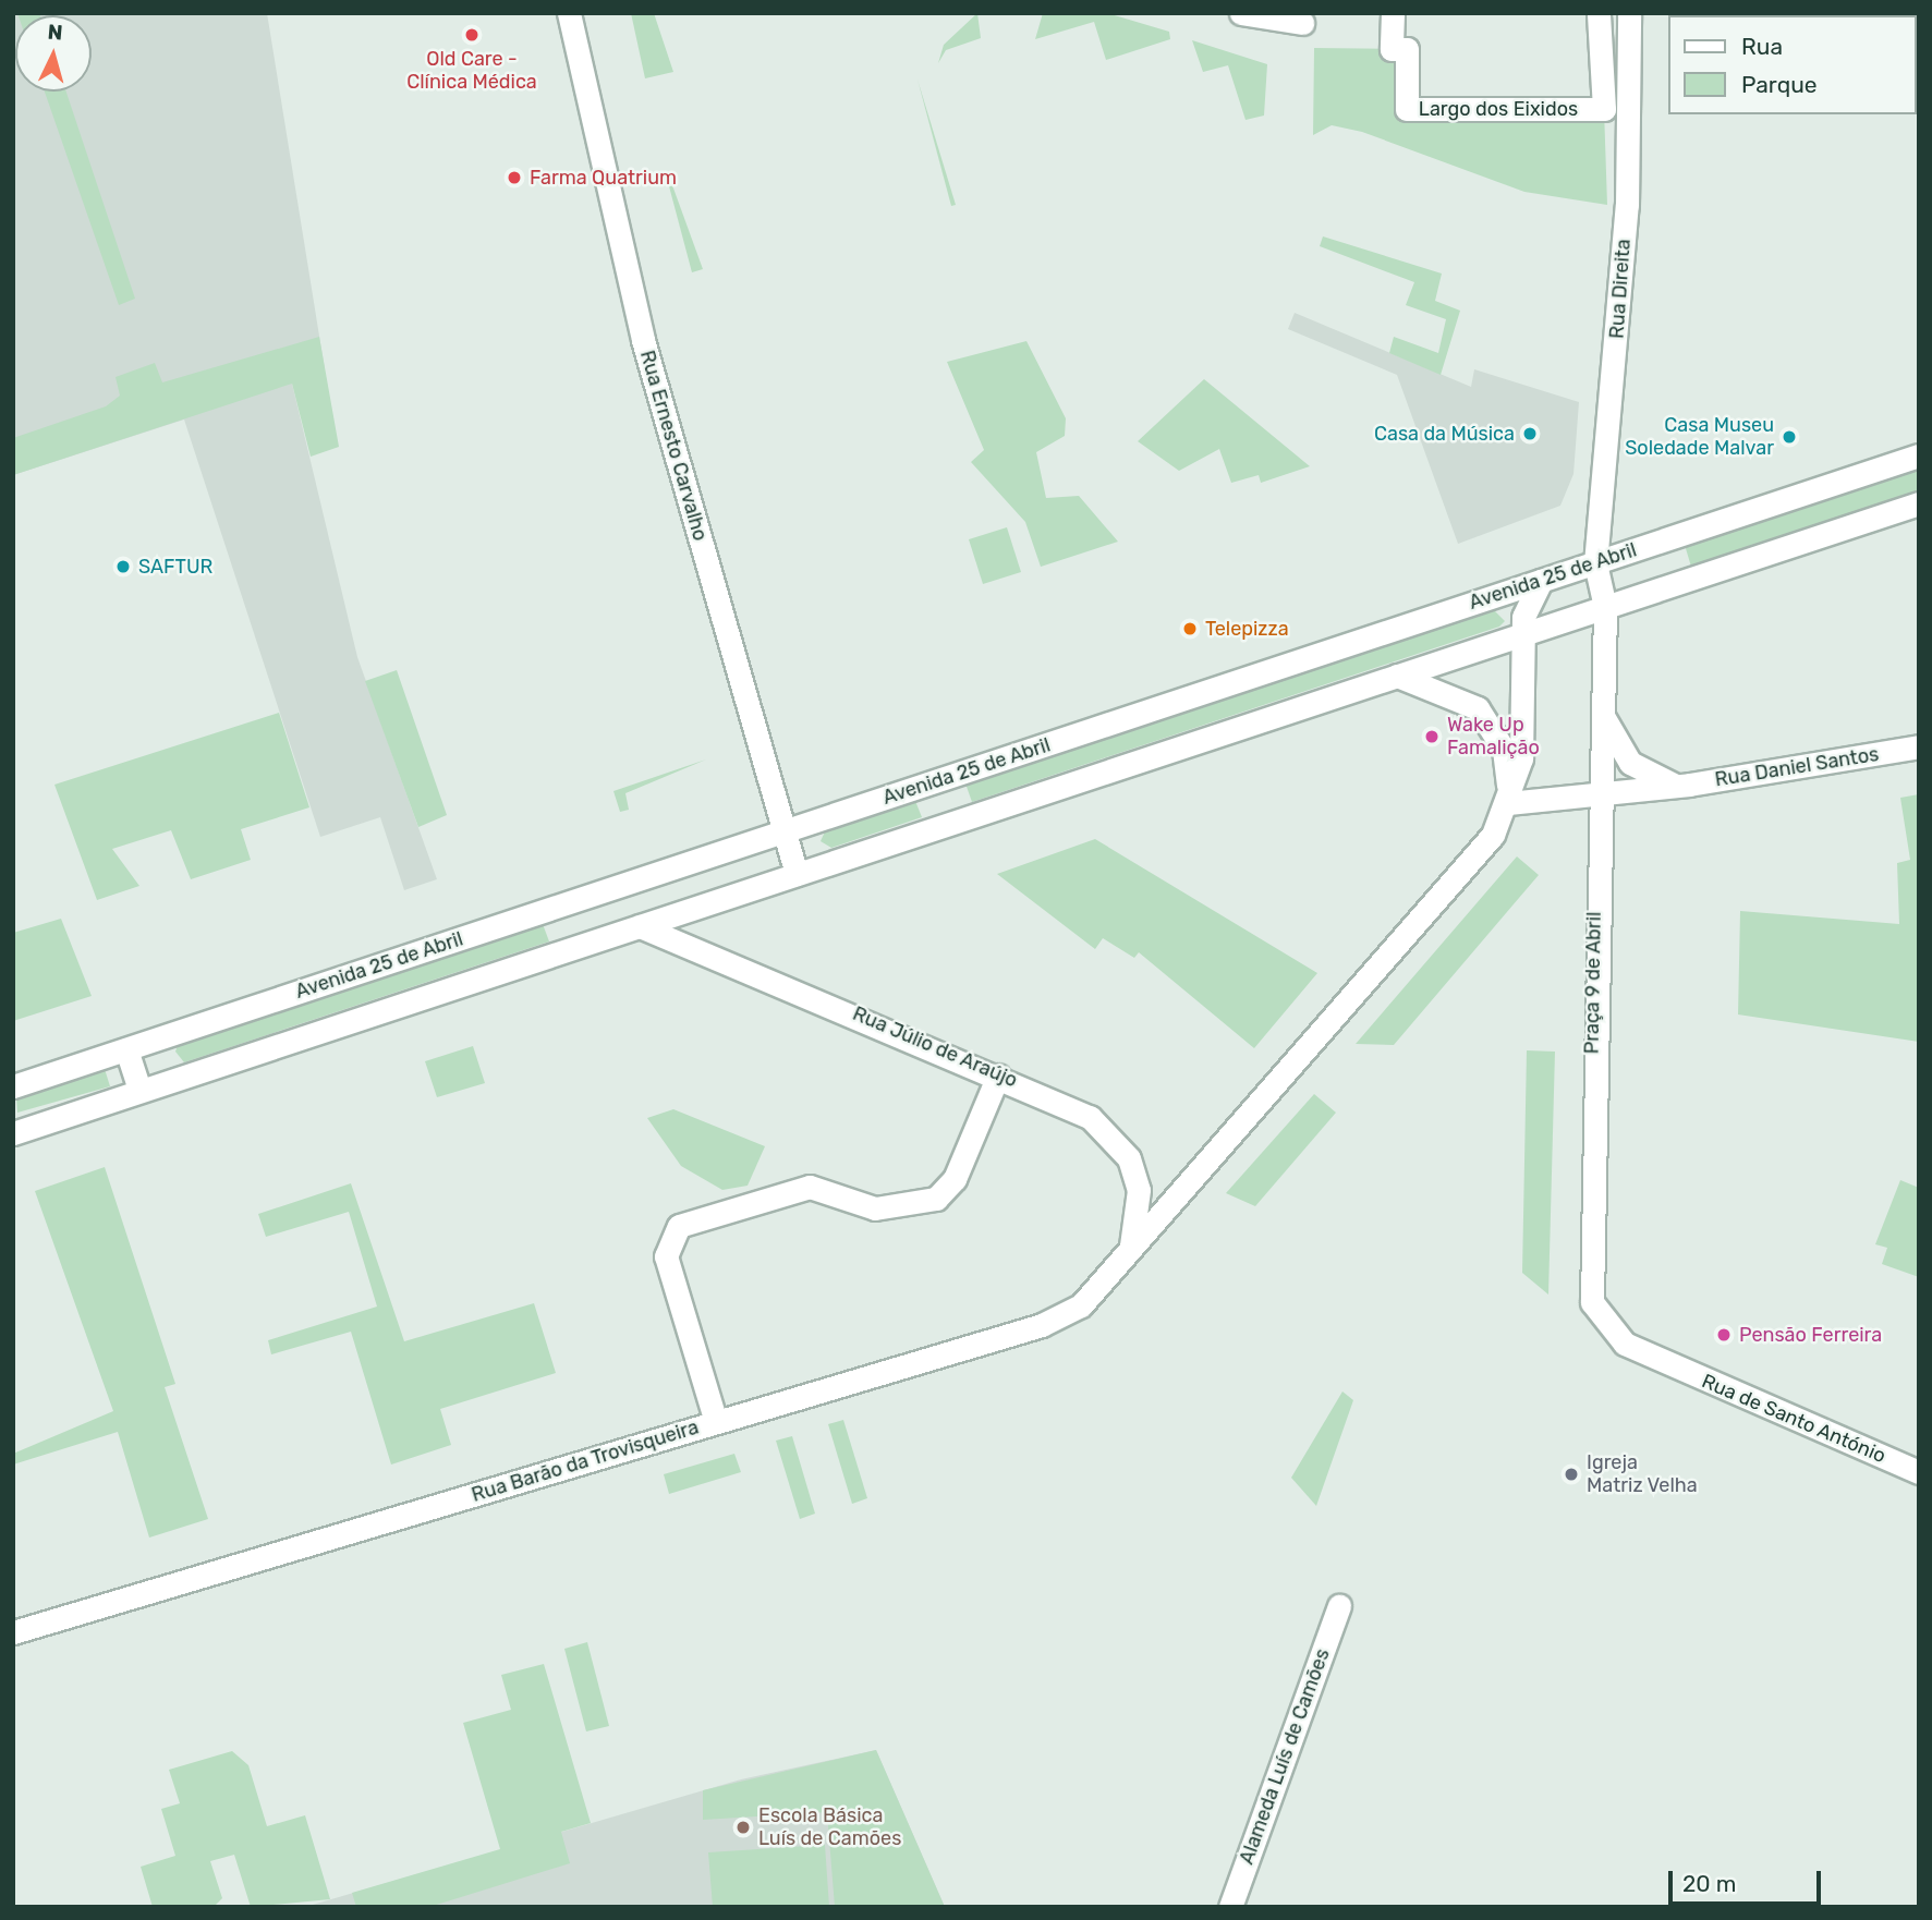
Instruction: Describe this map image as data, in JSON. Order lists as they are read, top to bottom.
{
  "streets": {
    "street": [
      "Largo dos Eixidos",
      "Rua Direita",
      "Rua Ernesto Carvalho",
      "Avenida 25 de Abril",
      "Rua Daniel Santos",
      "Praça 9 de Abril",
      "Rua Júlio de Araújo",
      "Rua de Santo António",
      "Rua Barão da Trovisqueira",
      "Alameda Luís de Camões"
    ]
  },
  "crossings": [
    ["Rua Direita", "Avenida 25 de Abril"],
    ["Rua Direita", "Praça 9 de Abril"],
    ["Rua Ernesto Carvalho", "Avenida 25 de Abril"],
    ["Avenida 25 de Abril", "Praça 9 de Abril"],
    ["Rua Daniel Santos", "Praça 9 de Abril"],
    ["Praça 9 de Abril", "Rua de Santo António"],
    ["Rua Júlio de Araújo", "Rua Barão da Trovisqueira"]
  ],
  "places": [
    "Old Care - Clínica Médica",
    "Farma Quatrium",
    "Casa da Música",
    "Casa Museu Soledade Malvar",
    "SAFTUR",
    "Telepizza",
    "Wake Up Famalição",
    "Pensão Ferreira",
    "Igreja Matriz Velha",
    "Escola Básica Luís de Camões"
  ],
  "legend": ["Rua", "Parque"],
  "scale_bar": "20 m",
  "north": "top"
}
